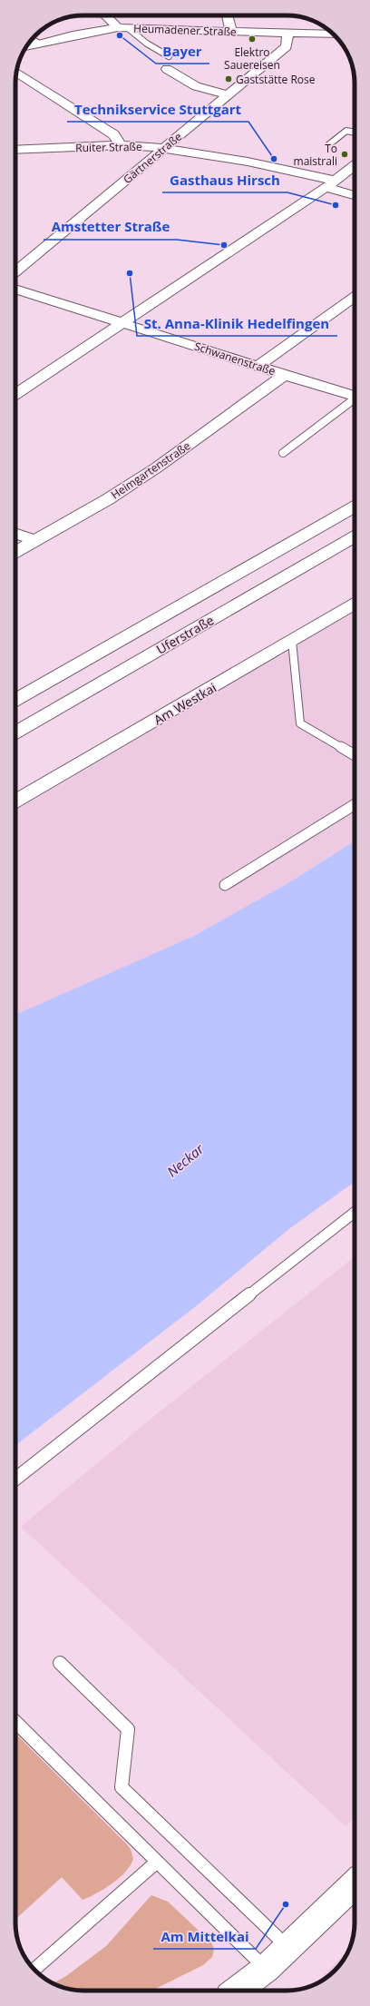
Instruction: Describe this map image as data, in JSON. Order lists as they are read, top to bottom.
{
  "streets": {
    "main road": [
      "Heumadener Straße",
      "Ruiter Straße",
      "Gärtnerstraße",
      "Schwanenstraße",
      "Heimgartenstraße",
      "Uferstraße",
      "Am Westkai"
    ]
  },
  "crossings": [
    ["Heumadener Straße", "Gärtnerstraße"],
    ["Ruiter Straße", "Gärtnerstraße"],
    ["Schwanenstraße", "Heimgartenstraße"]
  ],
  "water": ["Neckar"],
  "places": [
    "Bayer",
    "Elektro Sauereisen",
    "Gaststätte Rose",
    "To maistrali",
    "Technikservice Stuttgart",
    "Gasthaus Hirsch",
    "Amstetter Straße",
    "St. Anna-Klinik Hedelfingen",
    "Am Mittelkai"
  ]
}
